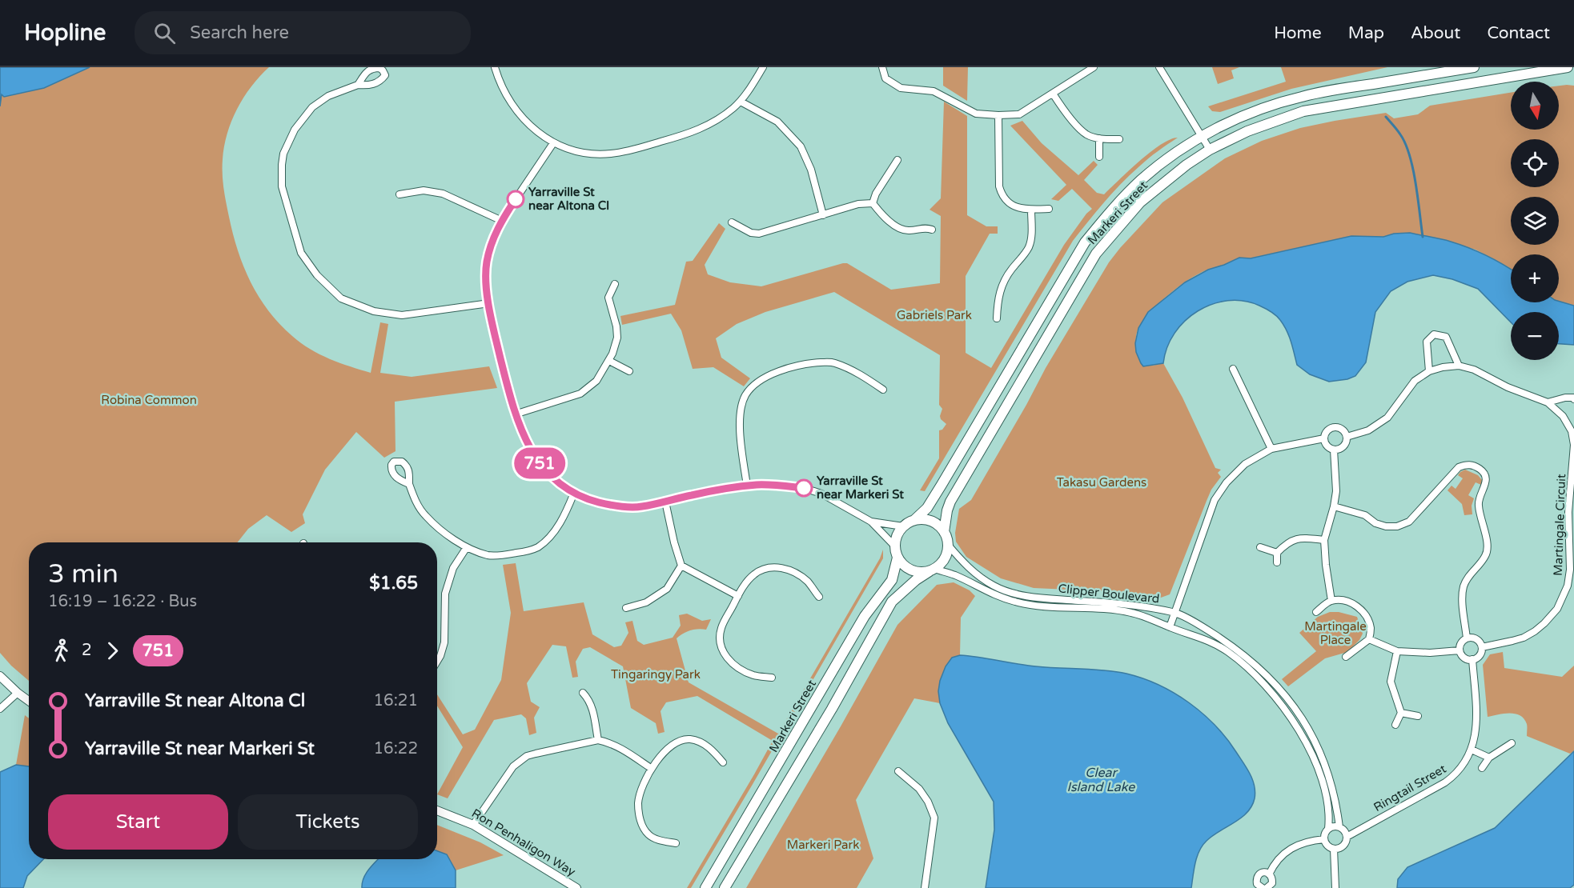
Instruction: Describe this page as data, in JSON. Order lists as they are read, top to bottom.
{
  "streets": {
    "main road": ["Markeri Street"],
    "street": [
      "Martingale Circuit",
      "Clipper Boulevard",
      "Ringtail Street",
      "Ron Penhaligon Way"
    ]
  },
  "crossings": [
    ["Markeri Street", "Clipper Boulevard"],
    ["Martingale Circuit", "Ringtail Street"],
    ["Clipper Boulevard", "Ringtail Street"]
  ],
  "water": ["Clear Island Lake"],
  "parks": [
    "Gabriels Park",
    "Robina Common",
    "Takasu Gardens",
    "Martingale Place",
    "Tingaringy Park",
    "Markeri Park"
  ],
  "places": ["Yarraville St near Altona Cl", "Yarraville St near Markeri St"],
  "lines": ["bus line 751"],
  "north": "bottom",
  "page": {
    "header": "Hopline",
    "search": "Search here",
    "nav": [
      "Home",
      "Map",
      "About",
      "Contact"
    ],
    "on_map": "751",
    "map_buttons": ["+", "−"],
    "heading": ["3 min", "16:19 – 16:22 · Bus", "$1.65"],
    "legs": ["2", "751"],
    "list": [
      {
        "name": "Yarraville St near Altona Cl",
        "value": "16:21"
      },
      {
        "name": "Yarraville St near Markeri St",
        "value": "16:22"
      }
    ],
    "buttons": ["Start", "Tickets"]
  }
}
